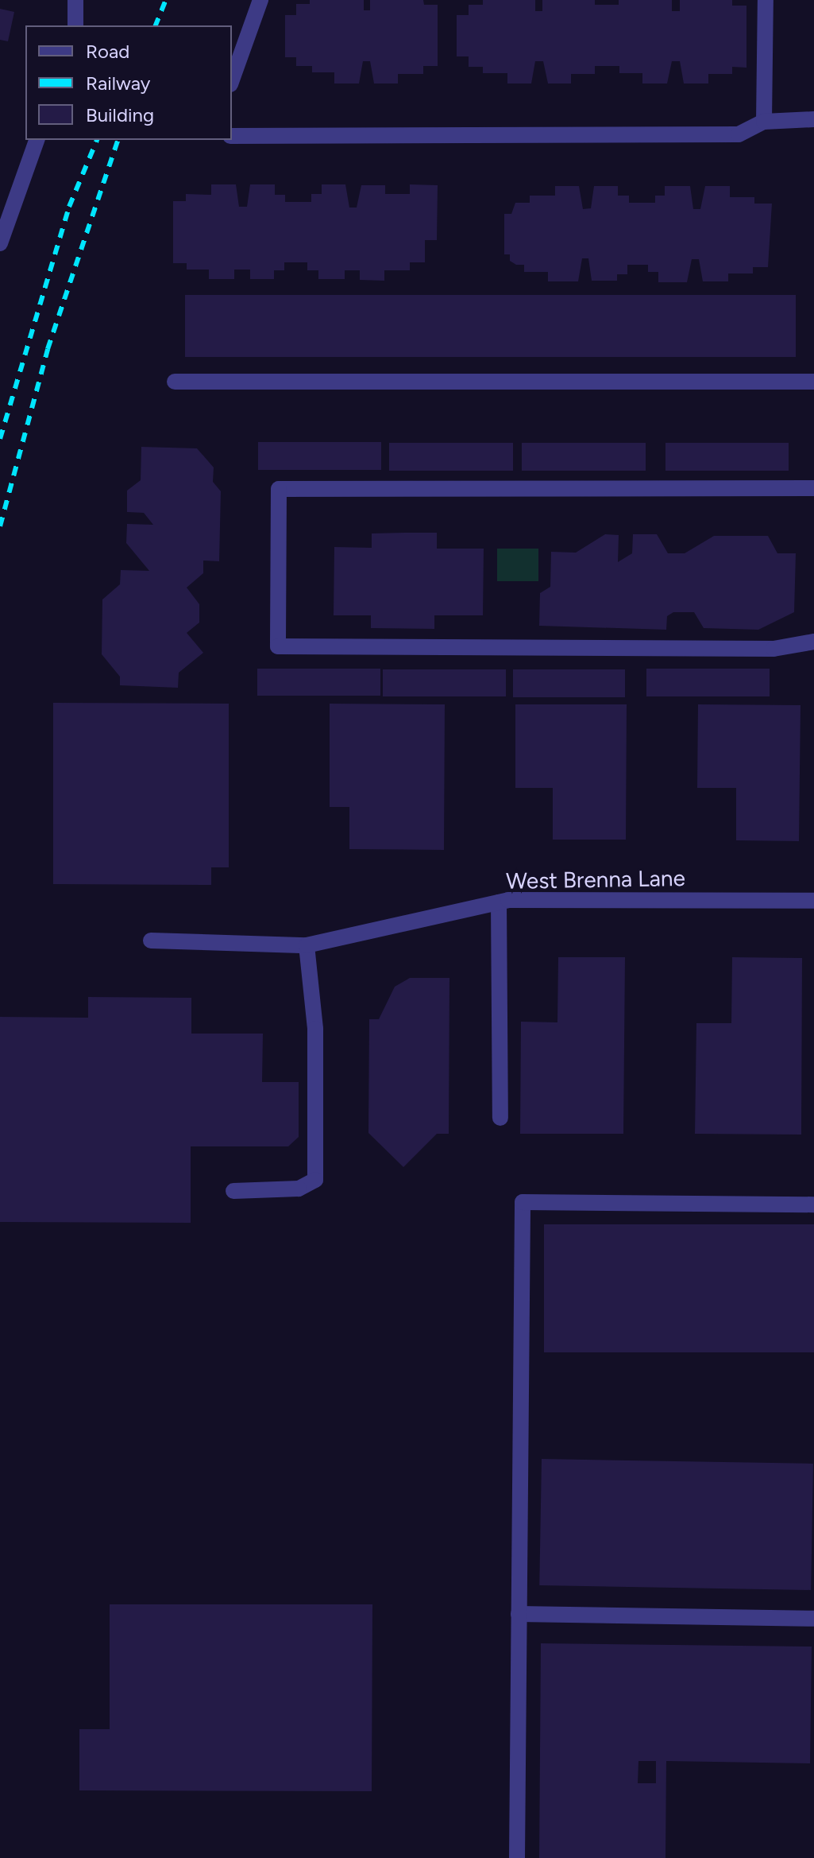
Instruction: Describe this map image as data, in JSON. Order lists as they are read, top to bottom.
{
  "streets": {
    "street": ["West Brenna Lane"]
  },
  "legend": ["Road", "Railway", "Building"]
}
